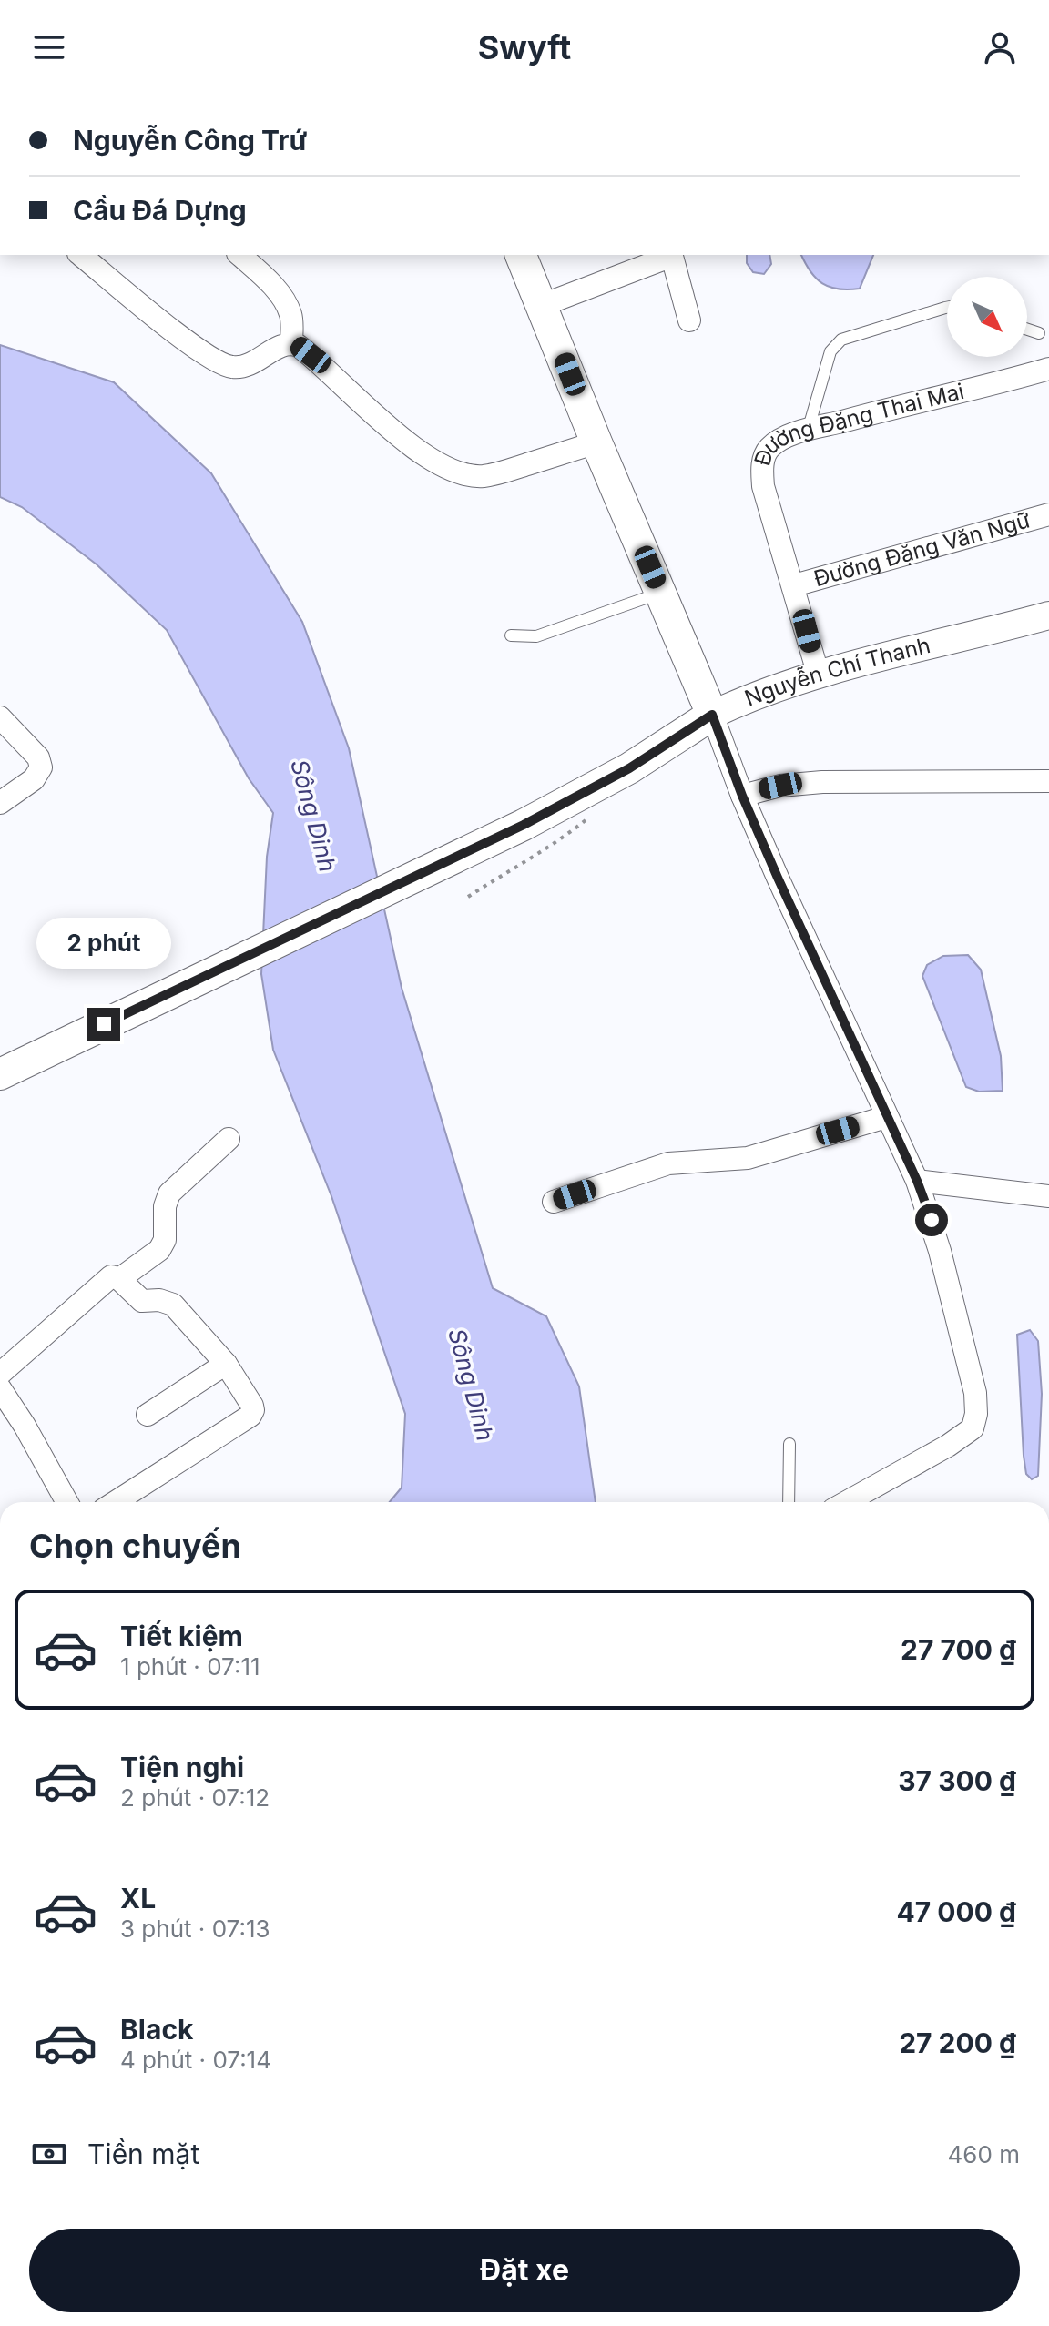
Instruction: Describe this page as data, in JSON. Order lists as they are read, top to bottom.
{
  "streets": {
    "main road": ["Nguyễn Chí Thanh"],
    "street": ["Đường Đặng Thai Mai", "Đường Đặng Văn Ngữ"]
  },
  "crossings": [
    ["Đường Đặng Thai Mai", "Đường Đặng Văn Ngữ"],
    ["Đường Đặng Thai Mai", "Nguyễn Chí Thanh"]
  ],
  "water": ["Sông Dinh"],
  "north": "bottom right",
  "page": {
    "header": "Swyft",
    "banner": ["Nguyễn Công Trứ", "Cầu Đá Dựng"],
    "bubble": "2 phút",
    "heading": "Chọn chuyến",
    "list": [
      {
        "name": "Tiết kiệm",
        "note": "1 phút · 07:11",
        "value": "27 700 ₫"
      },
      {
        "name": "Tiện nghi",
        "note": "2 phút · 07:12",
        "value": "37 300 ₫"
      },
      {
        "name": "XL",
        "note": "3 phút · 07:13",
        "value": "47 000 ₫"
      },
      {
        "name": "Black",
        "note": "4 phút · 07:14",
        "value": "27 200 ₫"
      }
    ],
    "pay": ["Tiền mặt", "460 m"],
    "buttons": "Đặt xe"
  }
}
